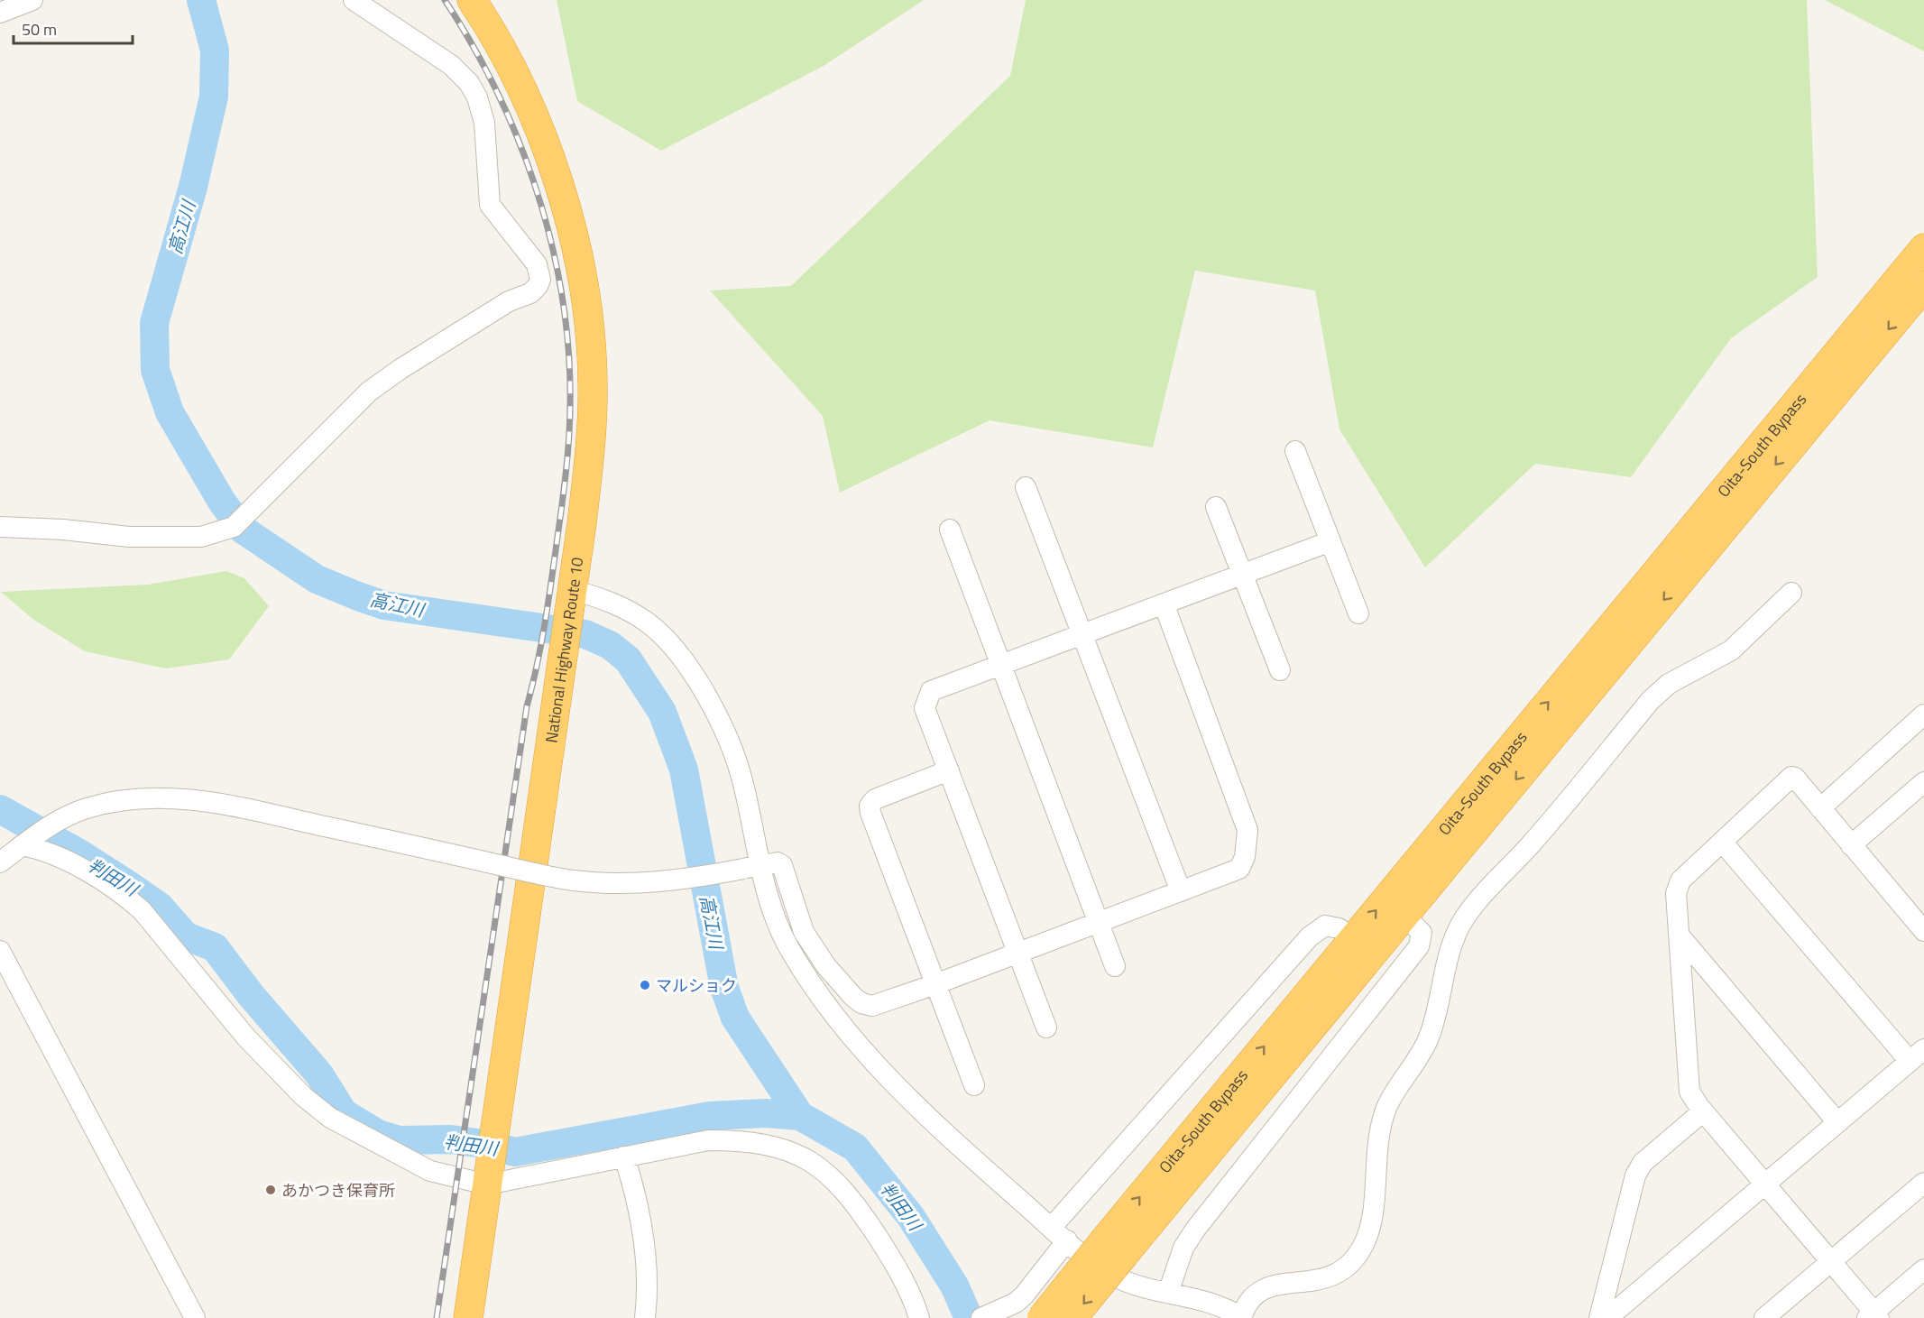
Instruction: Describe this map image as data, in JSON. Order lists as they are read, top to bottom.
{
  "streets": {
    "highway": ["Oita-South Bypass", "National Highway Route 10"]
  },
  "water": ["高江川", "判田川"],
  "places": ["マルショク", "あかつき保育所"],
  "scale_bar": "50 m"
}
